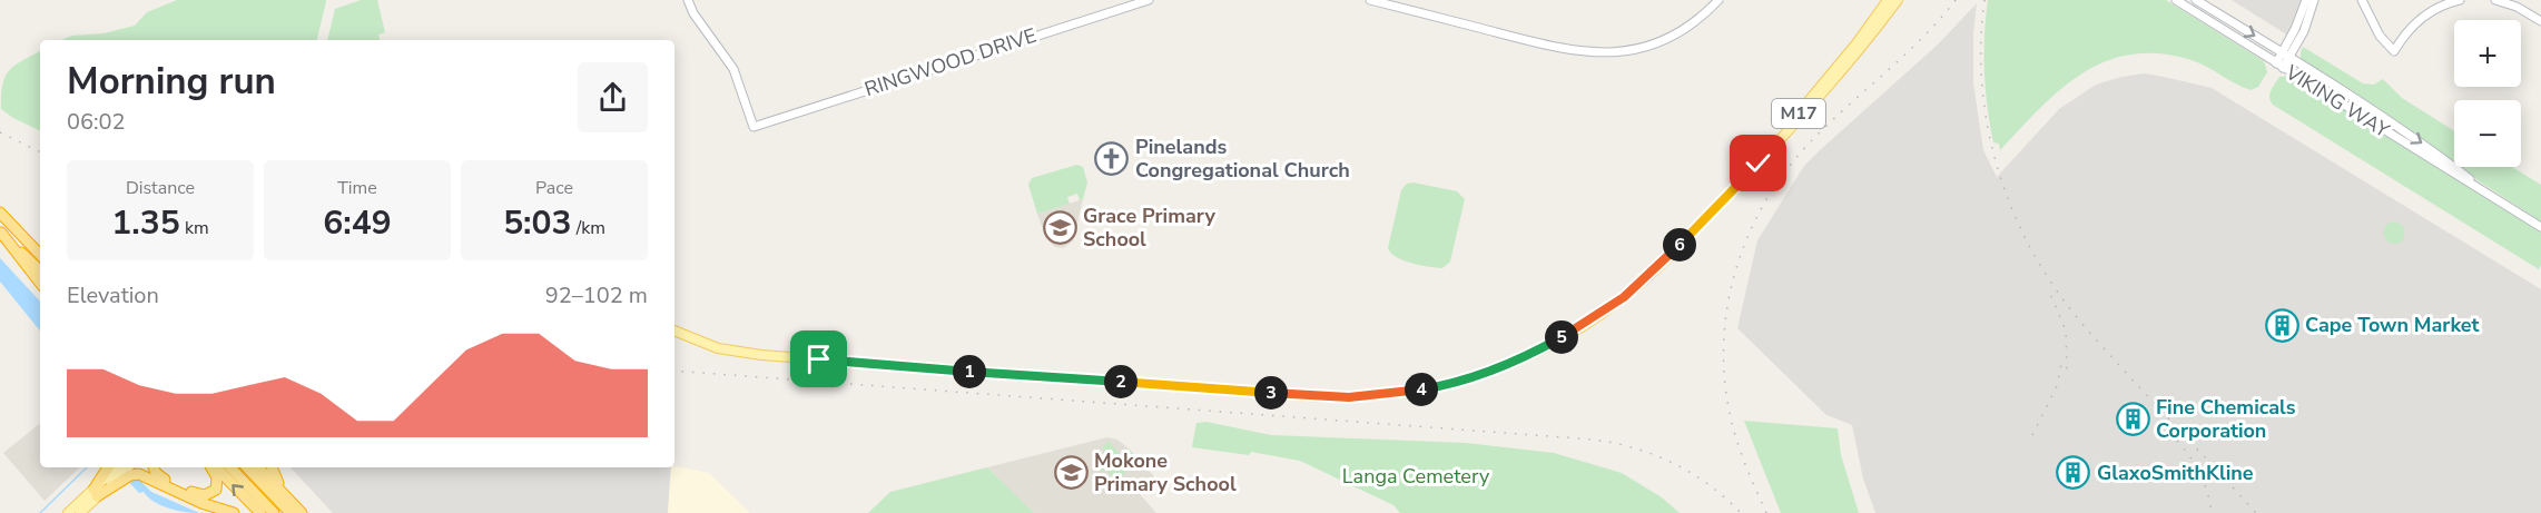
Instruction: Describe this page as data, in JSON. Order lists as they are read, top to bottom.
{
  "streets": {
    "main road": ["M17"],
    "street": ["RINGWOOD DRIVE", "VIKING WAY"]
  },
  "parks": ["Langa Cemetery"],
  "places": {
    "church": ["Pinelands Congregational Church"],
    "school or university": ["Grace Primary School", "Mokone Primary School"],
    "building": ["Cape Town Market", "Fine Chemicals Corporation", "GlaxoSmithKline"]
  },
  "page": {
    "map_buttons": ["+", "−"],
    "heading": ["Morning run", "06:02"],
    "stats": [
      ["Distance", "1.35 km"],
      ["Time", "6:49"],
      ["Pace", "5:03 /km"]
    ],
    "pins": [
      "6",
      "5",
      "1",
      "2",
      "4",
      "3"
    ],
    "chart": ["Elevation", "92–102 m"]
  }
}
